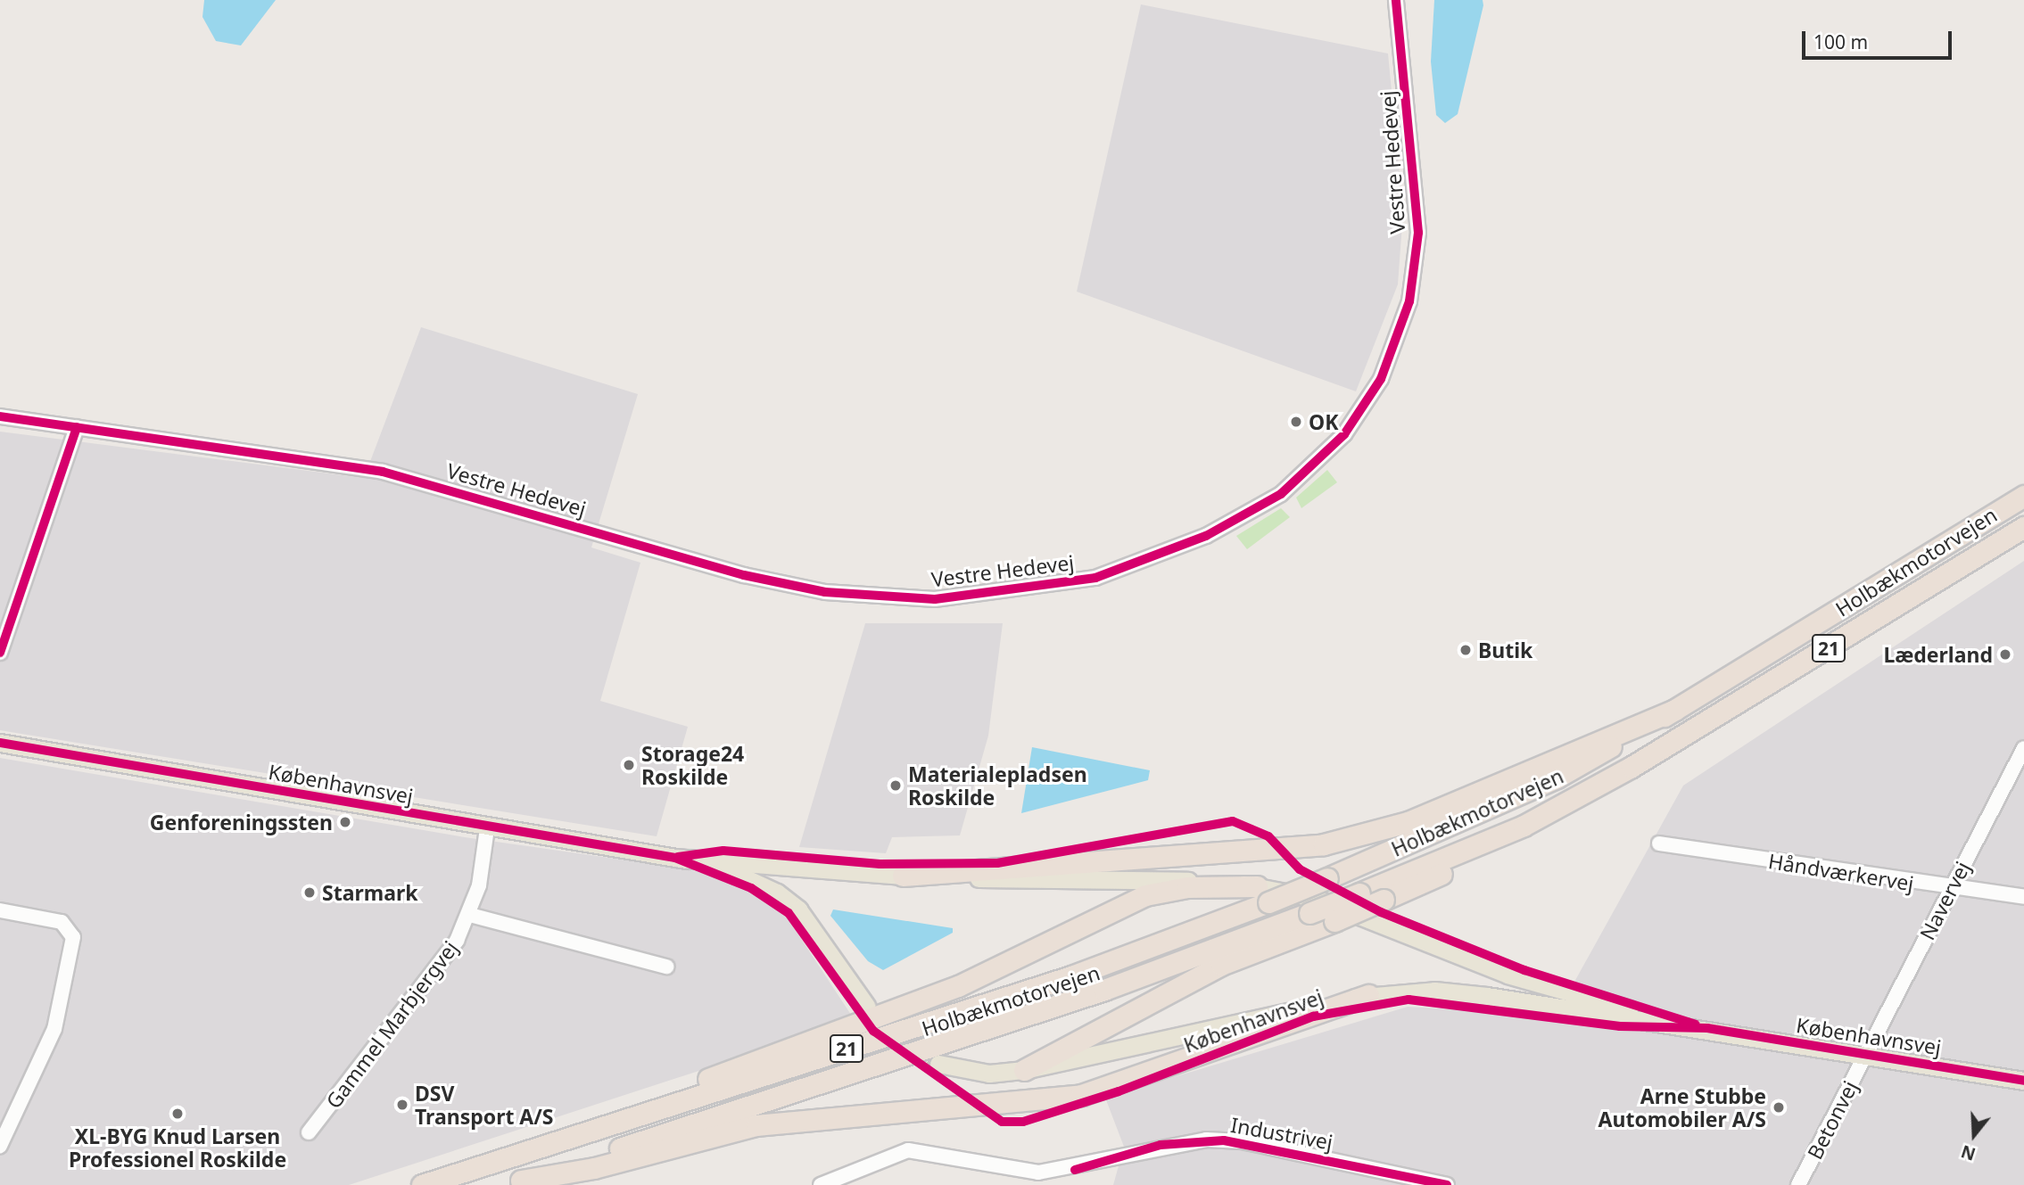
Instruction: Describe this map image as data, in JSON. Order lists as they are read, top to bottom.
{
  "streets": {
    "highway": ["Holbækmotorvejen", "21"],
    "main road": ["Københavnsvej"],
    "street": [
      "Vestre Hedevej",
      "Håndværkervej",
      "Navervej",
      "Gammel Marbjergvej",
      "Betonvej",
      "Industrivej"
    ]
  },
  "crossings": [
    ["Holbækmotorvejen", "Københavnsvej"],
    ["Københavnsvej", "Navervej"],
    ["Københavnsvej", "Gammel Marbjergvej"],
    ["Københavnsvej", "Betonvej"],
    ["Håndværkervej", "Navervej"],
    ["Navervej", "Betonvej"]
  ],
  "places": [
    "OK",
    "Butik",
    "Læderland",
    "Storage24 Roskilde",
    "Materialepladsen Roskilde",
    "Genforeningssten",
    "Starmark",
    "DSV Transport A/S",
    "Arne Stubbe Automobiler A/S",
    "XL-BYG Knud Larsen Professionel Roskilde"
  ],
  "scale_bar": "100 m",
  "north": "bottom"
}
